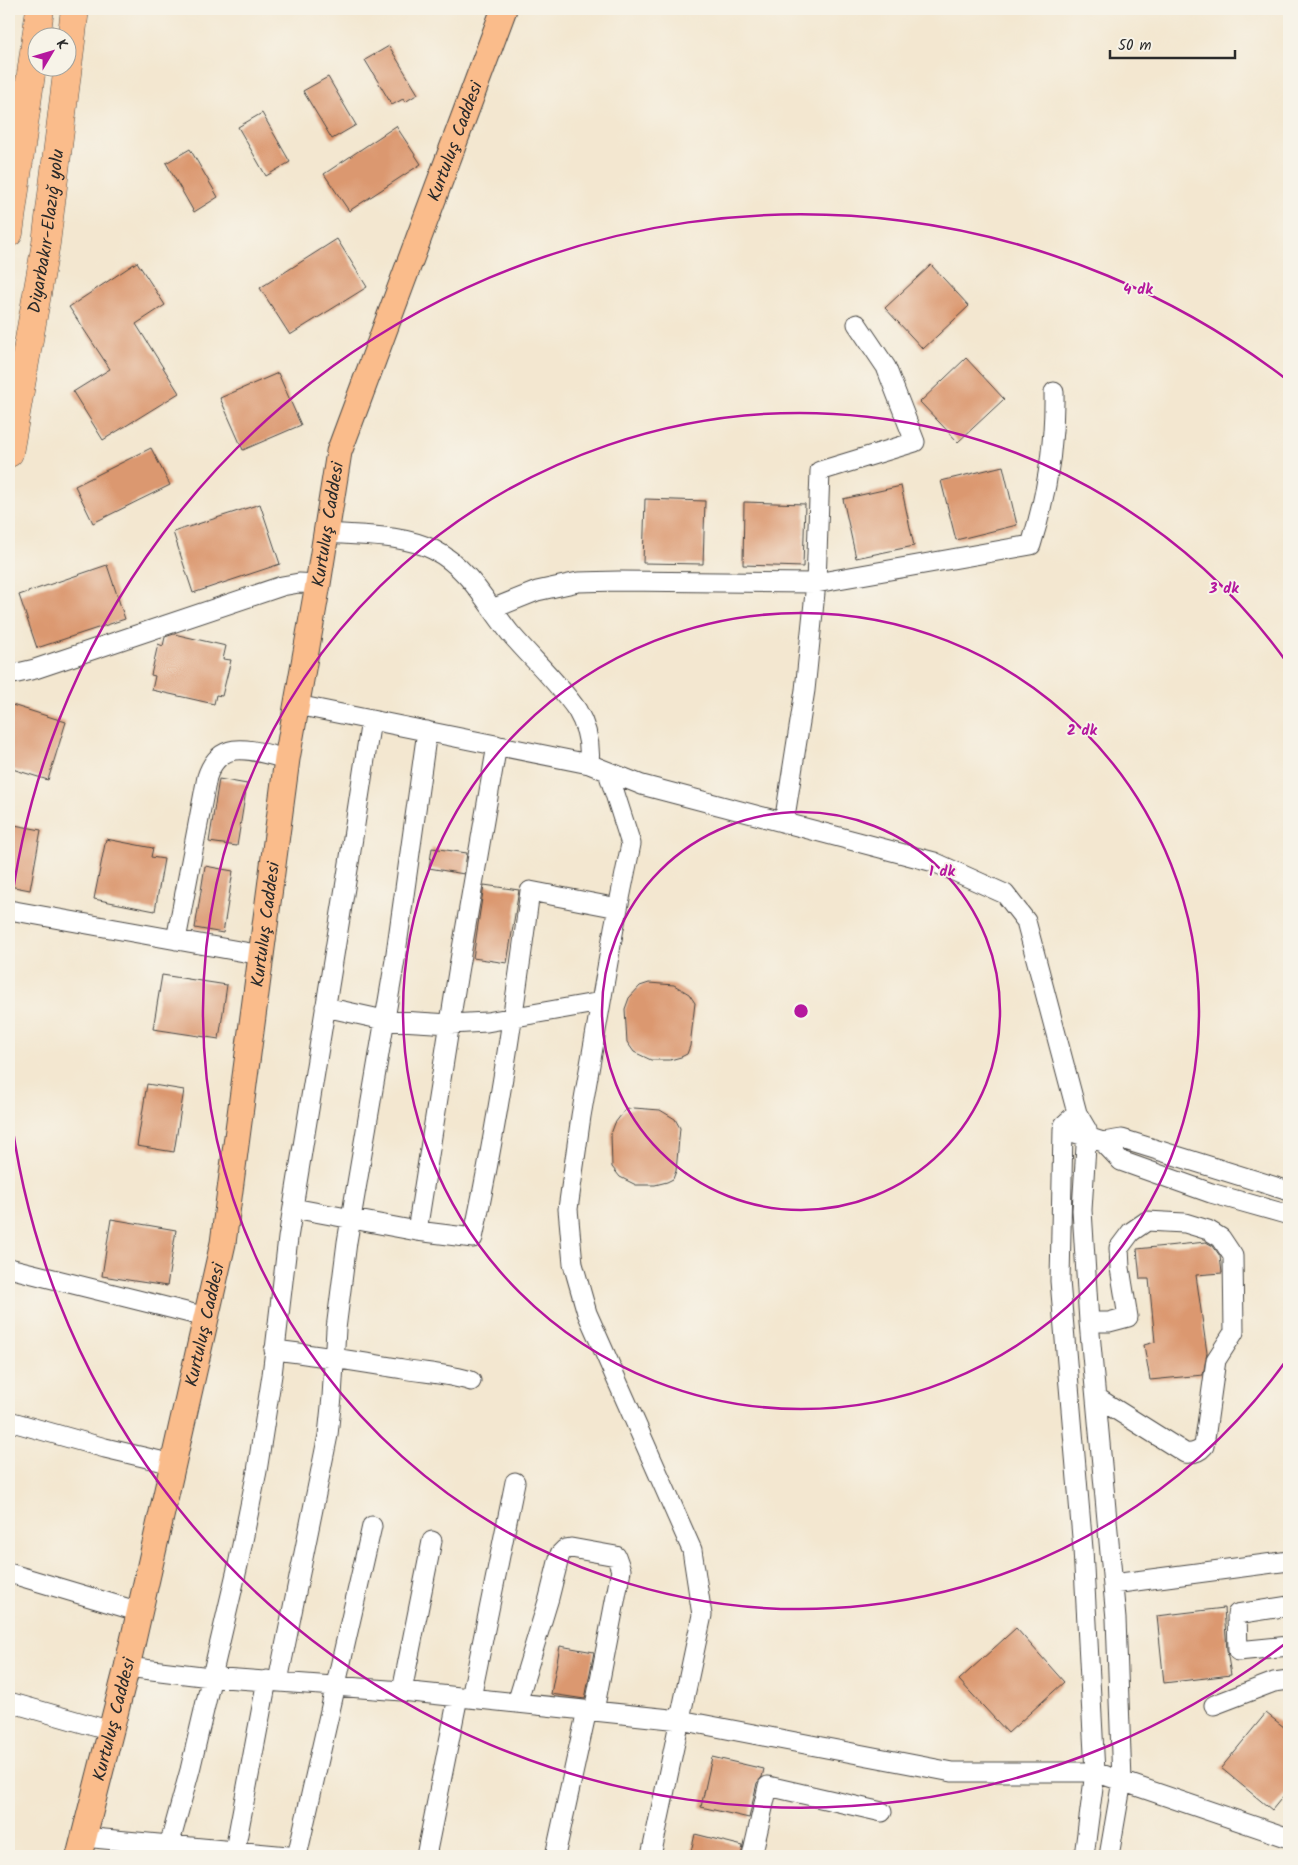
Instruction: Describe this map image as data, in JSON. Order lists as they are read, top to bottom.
{
  "streets": {
    "highway": ["Diyarbakır-Elazığ yolu"],
    "main road": ["Kurtuluş Caddesi"]
  },
  "scale_bar": "50 m",
  "north": "top right",
  "rings": [
    "4 dk",
    "3 dk",
    "2 dk",
    "1 dk"
  ]
}
